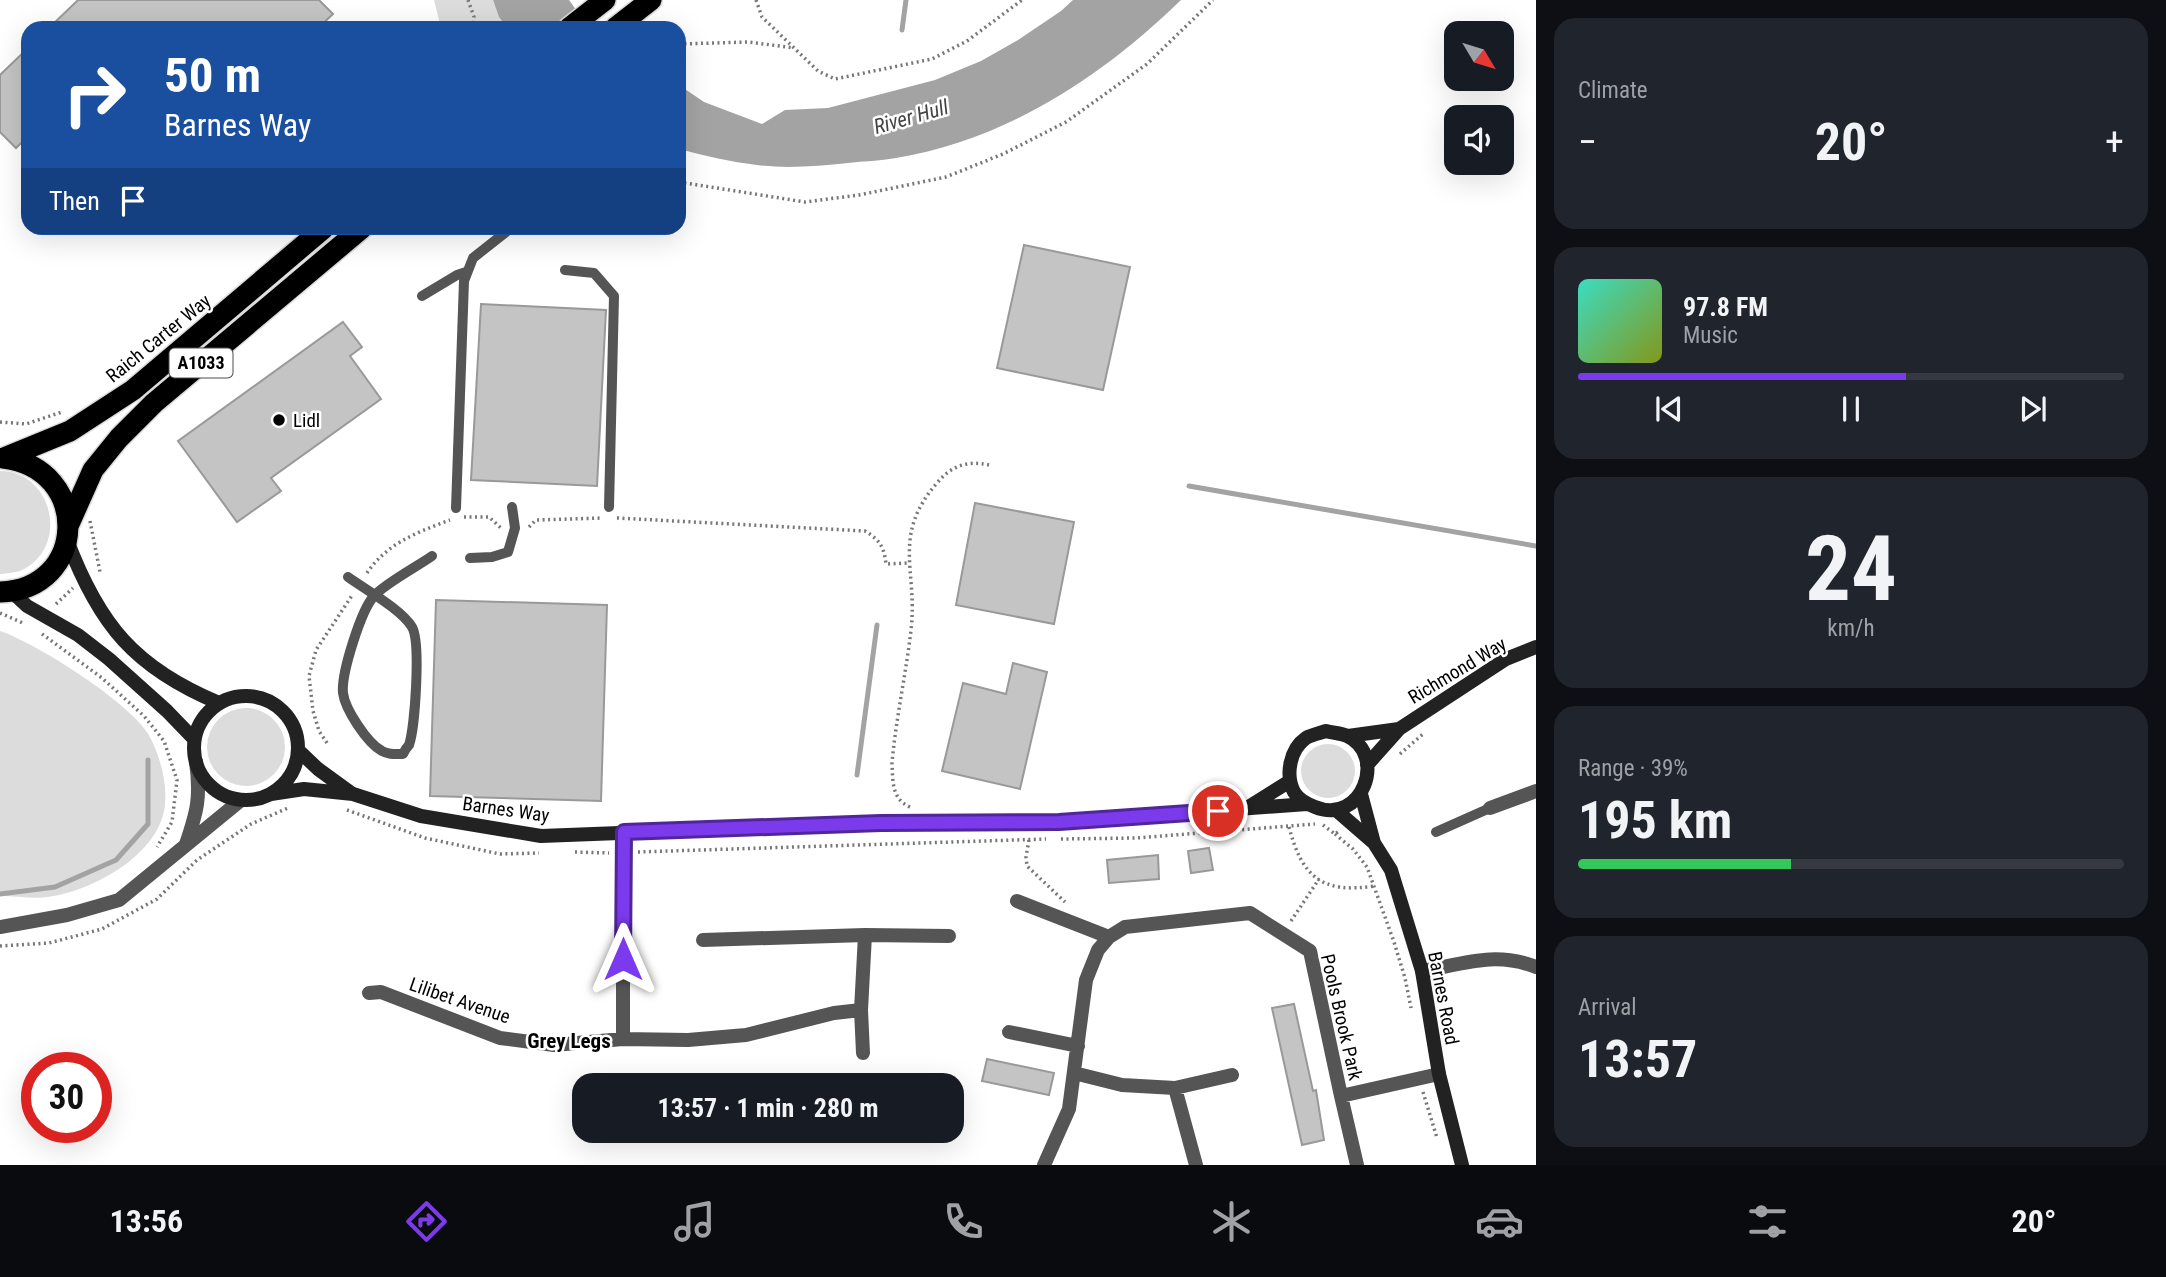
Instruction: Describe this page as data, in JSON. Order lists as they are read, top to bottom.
{
  "streets": {
    "highway": ["Raich Carter Way", "A1033"],
    "street": [
      "Richmond Way",
      "Barnes Way",
      "Barnes Road",
      "Lilibet Avenue",
      "Pools Brook Park"
    ]
  },
  "crossings": [
    ["Raich Carter Way", "A1033"],
    ["Richmond Way", "Barnes Way"],
    ["Richmond Way", "Barnes Road"],
    ["Barnes Way", "Barnes Road"],
    ["Barnes Road", "Pools Brook Park"]
  ],
  "districts": ["Grey Legs"],
  "water": ["River Hull"],
  "places": ["Lidl"],
  "north": "bottom right",
  "page": {
    "tile": [
      "Climate",
      ["24", "km/h"],
      ["Range · 39%", "195 km"],
      ["Arrival", "13:57"]
    ],
    "turn": ["50 m", "Barnes Way"],
    "heat": ["−", "20°", "+"],
    "then": "Then",
    "song": ["97.8 FM", "Music"],
    "limit": "30",
    "trip": "13:57 · 1 min · 280 m",
    "tabs": ["13:56", "20°"]
  }
}
